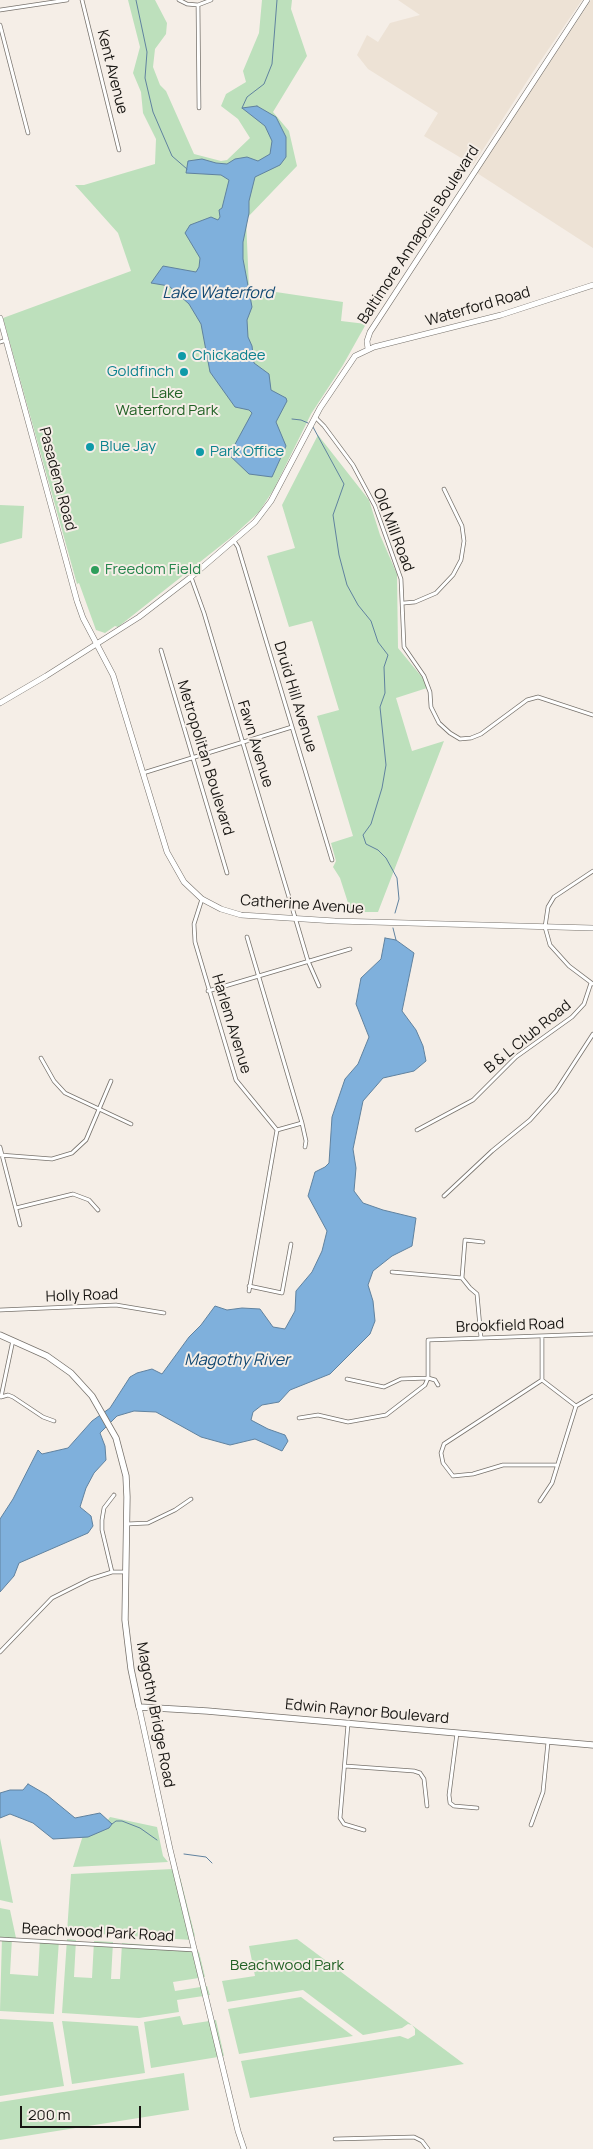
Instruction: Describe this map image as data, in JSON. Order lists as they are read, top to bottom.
{
  "streets": {
    "main road": [
      "Baltimore Annapolis Boulevard",
      "Waterford Road",
      "Pasadena Road",
      "Catherine Avenue",
      "Edwin Raynor Boulevard",
      "Magothy Bridge Road"
    ],
    "street": [
      "Kent Avenue",
      "Old Mill Road",
      "Druid Hill Avenue",
      "Fawn Avenue",
      "Metropolitan Boulevard",
      "Harlem Avenue",
      "B & L Club Road",
      "Holly Road",
      "Brookfield Road",
      "Beachwood Park Road"
    ]
  },
  "crossings": [
    ["Baltimore Annapolis Boulevard", "Waterford Road"],
    ["Baltimore Annapolis Boulevard", "Pasadena Road"],
    ["Baltimore Annapolis Boulevard", "Old Mill Road"],
    ["Baltimore Annapolis Boulevard", "Druid Hill Avenue"],
    ["Baltimore Annapolis Boulevard", "Fawn Avenue"],
    ["Baltimore Annapolis Boulevard", "Catherine Avenue"],
    ["Pasadena Road", "Catherine Avenue"],
    ["Fawn Avenue", "Catherine Avenue"],
    ["Catherine Avenue", "Harlem Avenue"],
    ["Edwin Raynor Boulevard", "Magothy Bridge Road"],
    ["Magothy Bridge Road", "Beachwood Park Road"]
  ],
  "water": ["Lake Waterford", "Magothy River"],
  "parks": ["Lake Waterford Park", "Beachwood Park"],
  "places": [
    "Chickadee",
    "Goldfinch",
    "Blue Jay",
    "Park Office",
    "Freedom Field"
  ],
  "scale_bar": "200 m"
}
